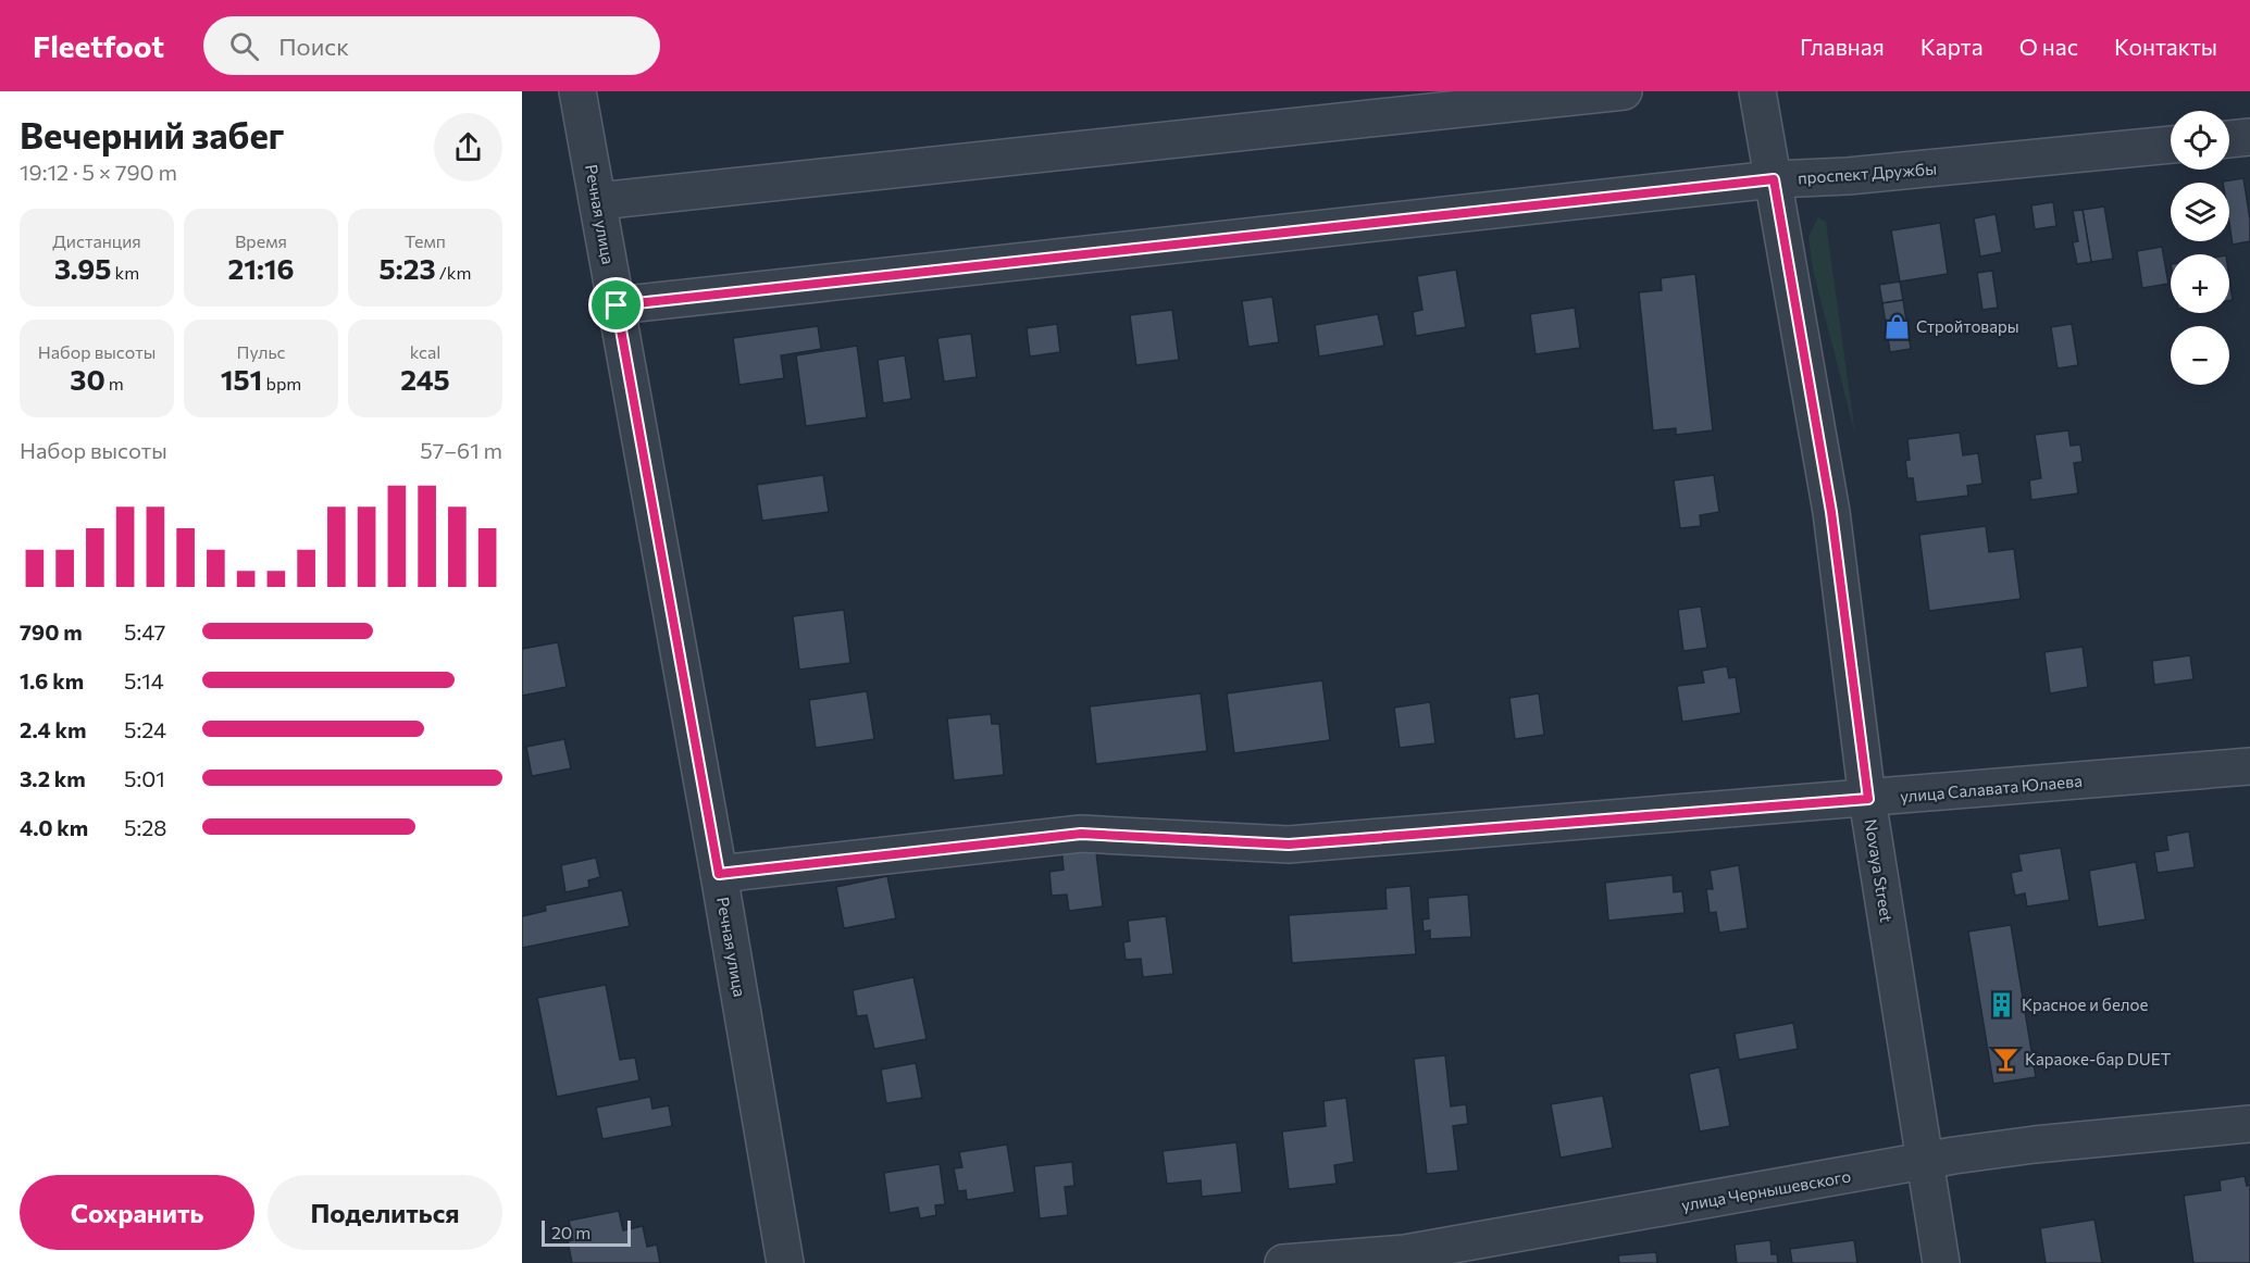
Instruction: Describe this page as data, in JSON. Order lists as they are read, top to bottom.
{
  "streets": {
    "street": [
      "проспект Дружбы",
      "Речная улица",
      "улица Салавата Юлаева",
      "Novaya Street",
      "улица Чернышевского"
    ]
  },
  "crossings": [
    ["проспект Дружбы", "Речная улица"],
    ["проспект Дружбы", "Novaya Street"],
    ["Речная улица", "улица Салавата Юлаева"],
    ["улица Салавата Юлаева", "Novaya Street"],
    ["Novaya Street", "улица Чернышевского"]
  ],
  "places": {
    "shop": ["Стройтовары"],
    "building": ["Красное и белое"],
    "bar": ["Караоке-бар DUET"]
  },
  "scale_bar": "20 m",
  "page": {
    "header": "Fleetfoot",
    "search": "Поиск",
    "nav": [
      "Главная",
      "Карта",
      "О нас",
      "Контакты"
    ],
    "heading": ["Вечерний забег", "19:12 · 5 × 790 m"],
    "map_buttons": ["+", "−"],
    "stats": [
      ["Дистанция", "3.95 km"],
      ["Время", "21:16"],
      ["Темп", "5:23 /km"],
      ["Набор высоты", "30 m"],
      ["Пульс", "151 bpm"],
      ["kcal", "245"]
    ],
    "chart": ["Набор высоты", "57–61 m"],
    "list": [
      {
        "name": "790 m",
        "note": "5:47"
      },
      {
        "name": "1.6 km",
        "note": "5:14"
      },
      {
        "name": "2.4 km",
        "note": "5:24"
      },
      {
        "name": "3.2 km",
        "note": "5:01"
      },
      {
        "name": "4.0 km",
        "note": "5:28"
      }
    ],
    "buttons": ["Сохранить", "Поделиться"],
    "scale": "20 m"
  }
}
